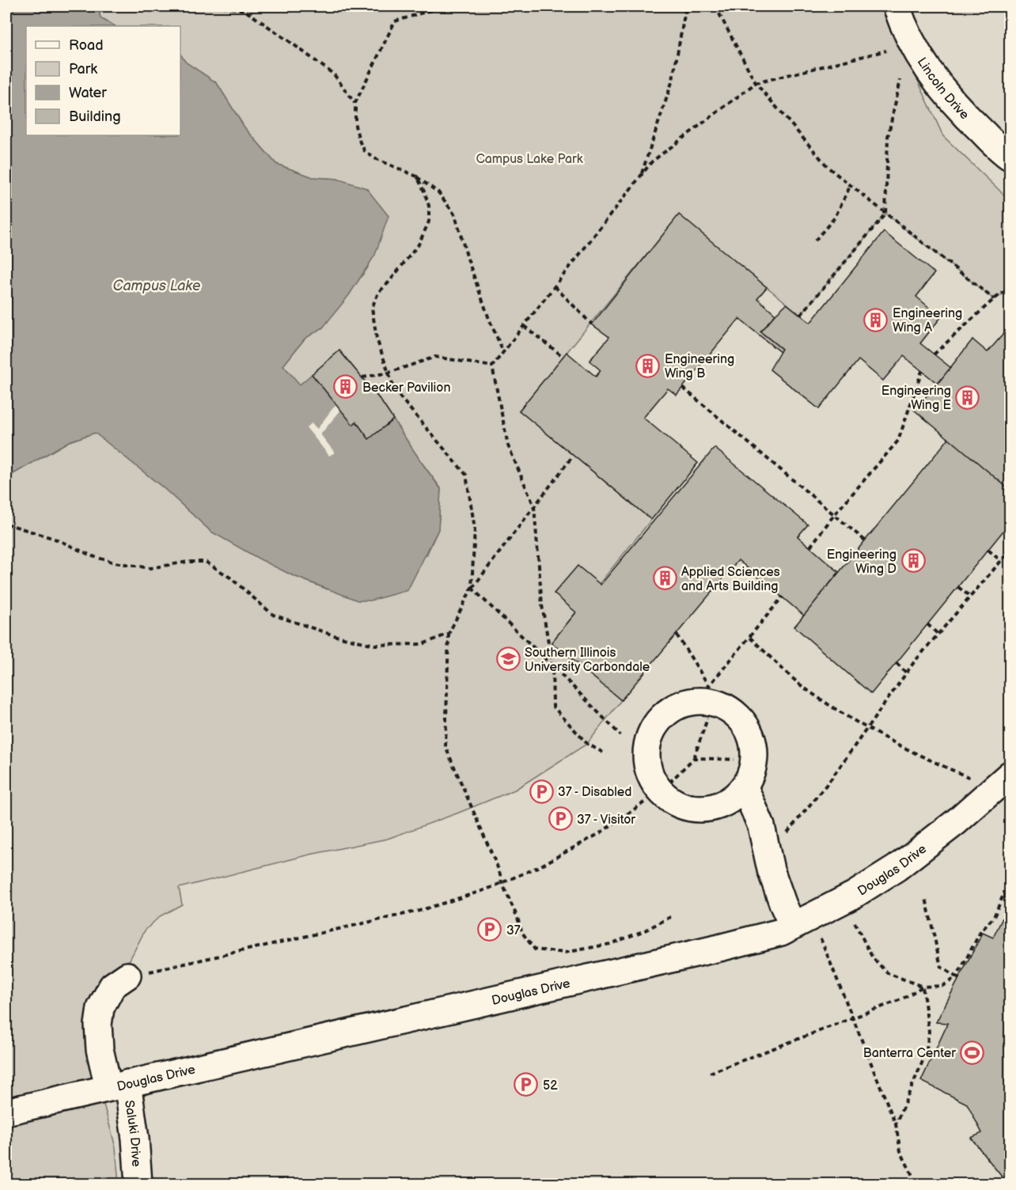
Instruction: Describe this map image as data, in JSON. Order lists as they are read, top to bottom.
{
  "streets": {
    "street": ["Lincoln Drive", "Douglas Drive", "Saluki Drive"]
  },
  "crossings": [
    ["Douglas Drive", "Saluki Drive"]
  ],
  "water": ["Campus Lake"],
  "parks": ["Campus Lake Park"],
  "places": {
    "building": [
      "Engineering Wing A",
      "Engineering Wing B",
      "Becker Pavilion",
      "Engineering Wing E",
      "Engineering Wing D",
      "Applied Sciences and Arts Building"
    ],
    "school or university": ["Southern Illinois University Carbondale"],
    "parking": [
      "37 - Disabled",
      "37 - Visitor",
      "37",
      "52"
    ],
    "sports": ["Banterra Center"]
  },
  "legend": [
    "Road",
    "Park",
    "Water",
    "Building"
  ]
}
